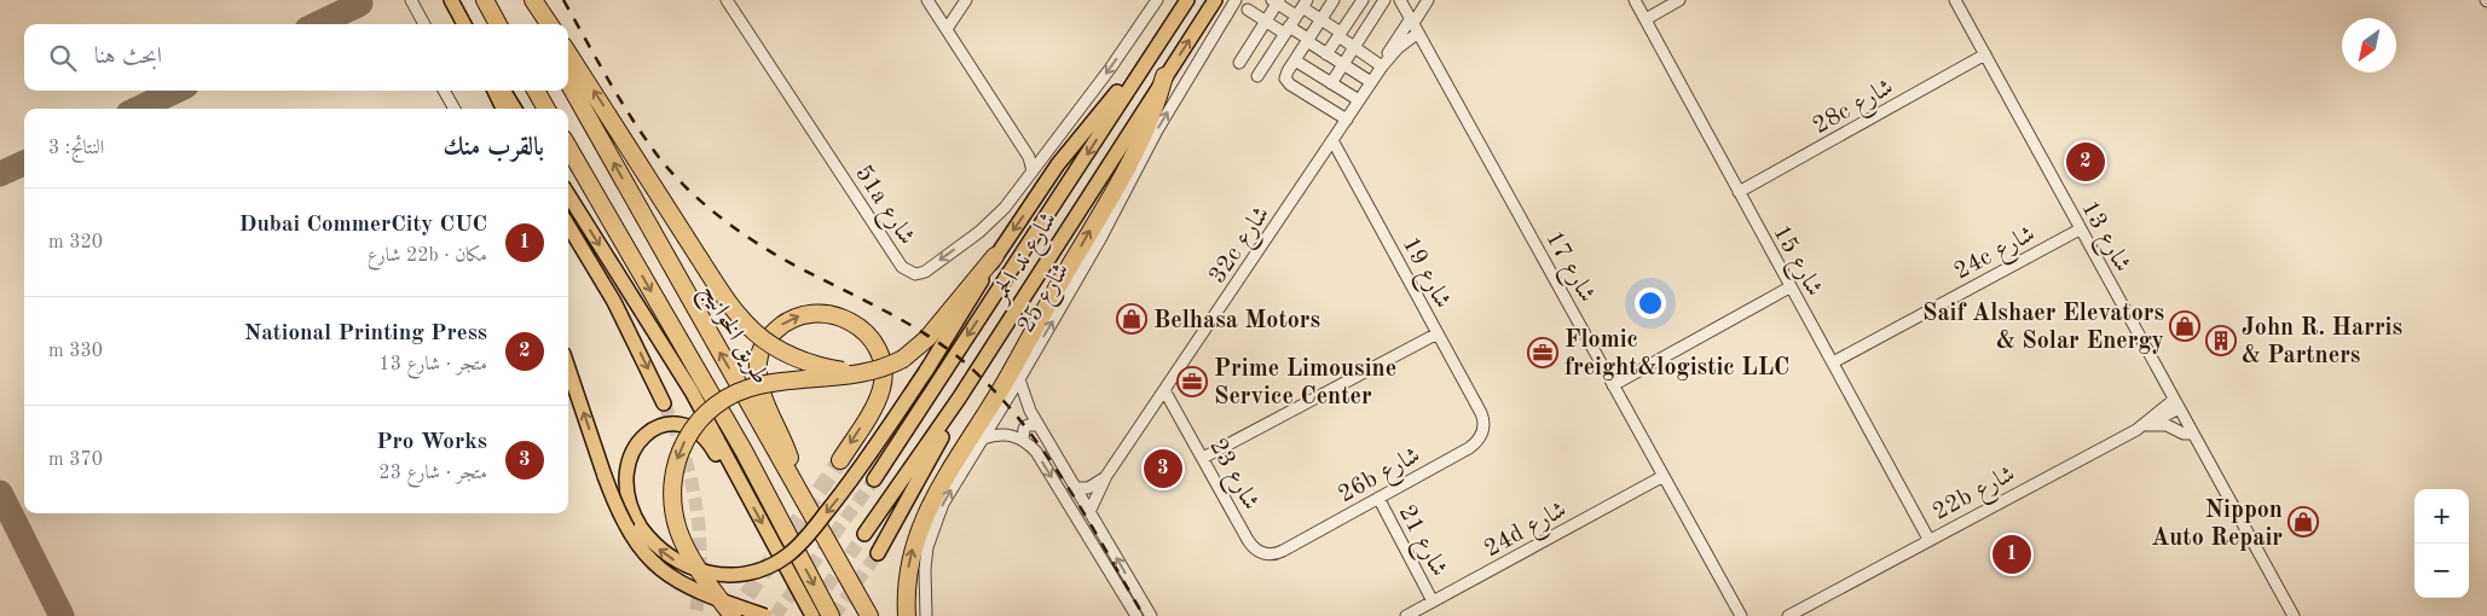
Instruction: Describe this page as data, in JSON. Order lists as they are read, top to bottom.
{
  "streets": {
    "highway": ["طريق الخوانيج"],
    "main road": ["شارع ند الحمر"],
    "street": [
      "28c شارع",
      "51a شارع",
      "شارع 13",
      "32c شارع",
      "24c شارع",
      "شارع 15",
      "شارع 17",
      "شارع 19",
      "شارع 25",
      "شارع 23",
      "26b شارع",
      "22b شارع",
      "24d شارع",
      "شارع 21"
    ]
  },
  "crossings": [
    ["28c شارع", "شارع 13"],
    ["28c شارع", "شارع 15"],
    ["شارع 13", "24c شارع"],
    ["شارع 13", "22b شارع"],
    ["32c شارع", "شارع 17"],
    ["32c شارع", "شارع 19"],
    ["32c شارع", "شارع 23"],
    ["24c شارع", "شارع 15"],
    ["شارع 15", "22b شارع"],
    ["شارع 17", "24d شارع"],
    ["شارع 19", "26b شارع"],
    ["شارع 23", "26b شارع"],
    ["26b شارع", "شارع 21"],
    ["24d شارع", "شارع 21"]
  ],
  "one_way": ["شارع 25"],
  "places": {
    "shop": ["Belhasa Motors", "Saif Alshaer Elevators & Solar Energy", "Nippon Auto Repair"],
    "building": ["John R. Harris & Partners"],
    "office": ["Flomic freight&logistic LLC", "Prime Limousine Service Center"]
  },
  "north": "bottom left",
  "page": {
    "search": "ابحث هنا",
    "heading": ["بالقرب منك", "النتائج: 3"],
    "pins": ["2", "3", "1"],
    "list": [
      {
        "mark": "1",
        "name": "Dubai CommerCity CUC",
        "note": "مكان · 22b شارع",
        "value": "320 m"
      },
      {
        "mark": "2",
        "name": "National Printing Press",
        "note": "متجر · شارع 13",
        "value": "330 m"
      },
      {
        "mark": "3",
        "name": "Pro Works",
        "note": "متجر · شارع 23",
        "value": "370 m"
      }
    ],
    "map_buttons": ["+", "−"]
  }
}
